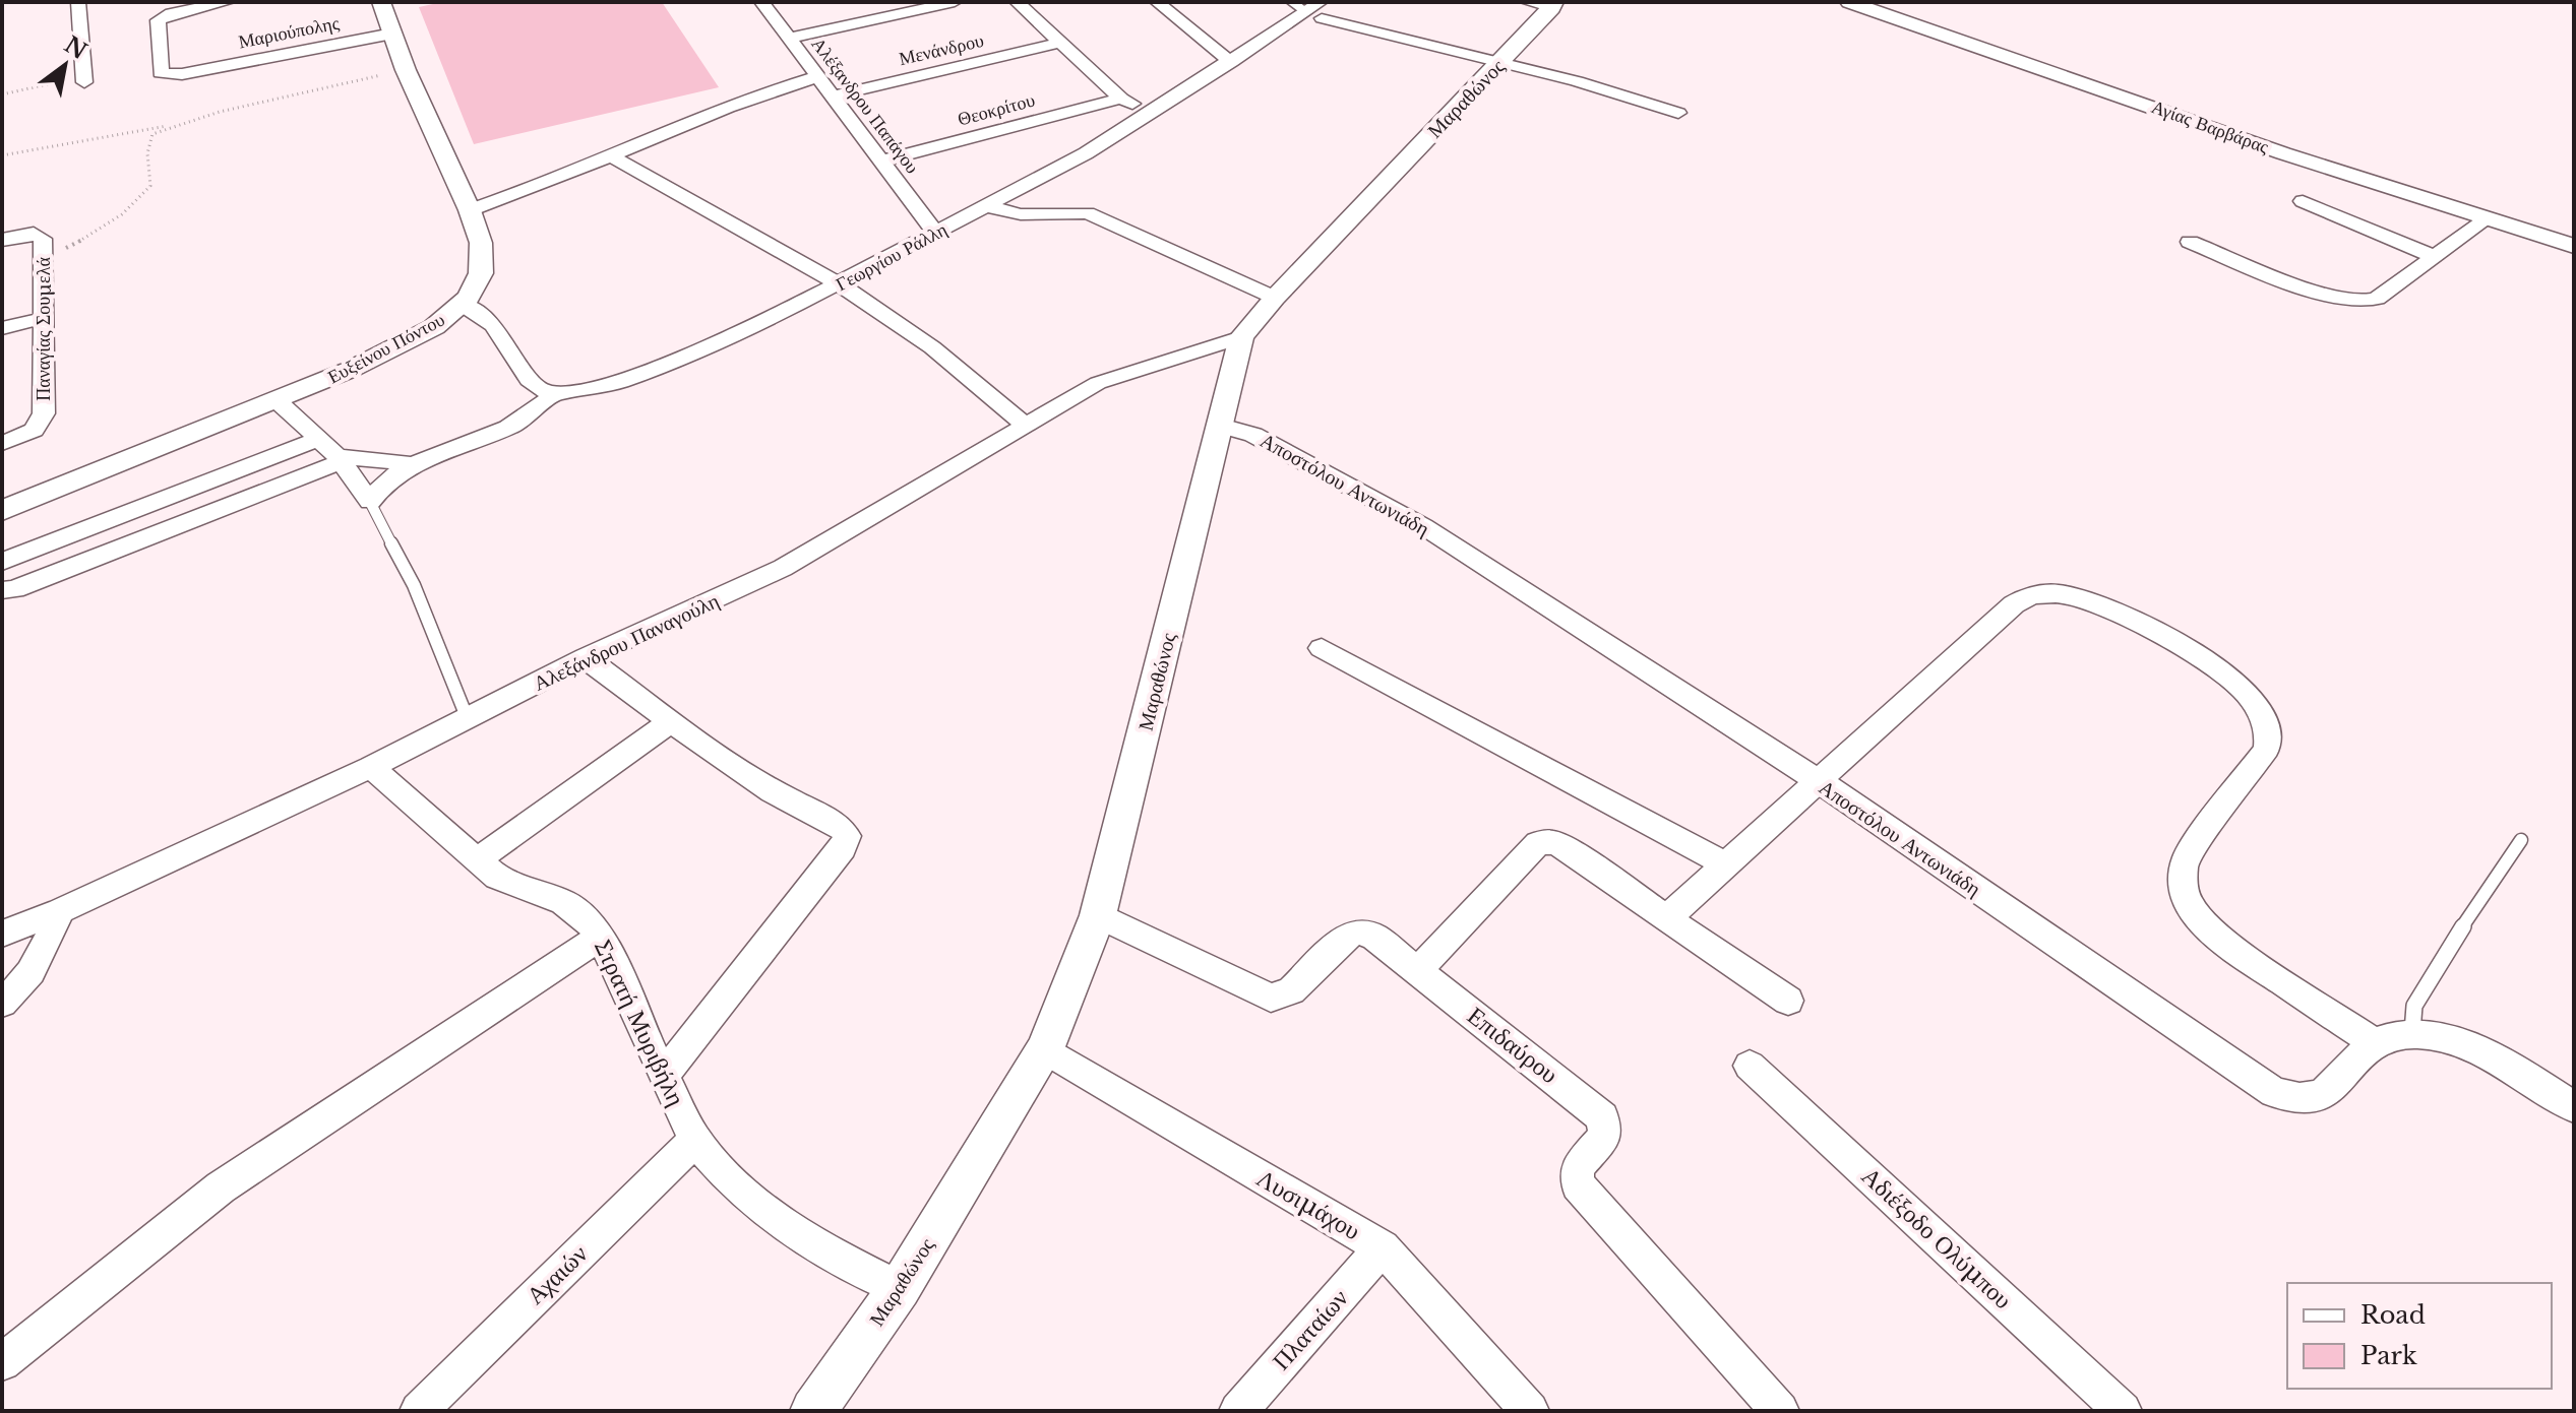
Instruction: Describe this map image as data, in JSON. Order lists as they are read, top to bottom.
{
  "streets": {
    "street": [
      "Μαριούπολης",
      "Μενάνδρου",
      "Μαραθώνος",
      "Αλέξανδρου Παπάγου",
      "Θεοκρίτου",
      "Αγίας Βαρβάρας",
      "Γεωργίου Ράλλη",
      "Παναγίας Σουμελά",
      "Ευξείνου Πόντου",
      "Αποστόλου Αντωνιάδη",
      "Αλεξάνδρου Παναγούλη",
      "Στρατή Μυριβήλη",
      "Επιδαύρου",
      "Λυσιμάχου",
      "Αδιέξοδο Ολύμπου",
      "Αχαιών",
      "Πλαταίων"
    ]
  },
  "crossings": [
    ["Μαριούπολης", "Ευξείνου Πόντου"],
    ["Μενάνδρου", "Αλέξανδρου Παπάγου"],
    ["Μαραθώνος", "Αποστόλου Αντωνιάδη"],
    ["Μαραθώνος", "Αλεξάνδρου Παναγούλη"],
    ["Μαραθώνος", "Στρατή Μυριβήλη"],
    ["Μαραθώνος", "Επιδαύρου"],
    ["Μαραθώνος", "Λυσιμάχου"],
    ["Αλέξανδρου Παπάγου", "Θεοκρίτου"],
    ["Αλέξανδρου Παπάγου", "Γεωργίου Ράλλη"],
    ["Αλεξάνδρου Παναγούλη", "Στρατή Μυριβήλη"],
    ["Στρατή Μυριβήλη", "Αχαιών"],
    ["Λυσιμάχου", "Πλαταίων"]
  ],
  "legend": ["Road", "Park"],
  "north": "top right"
}
